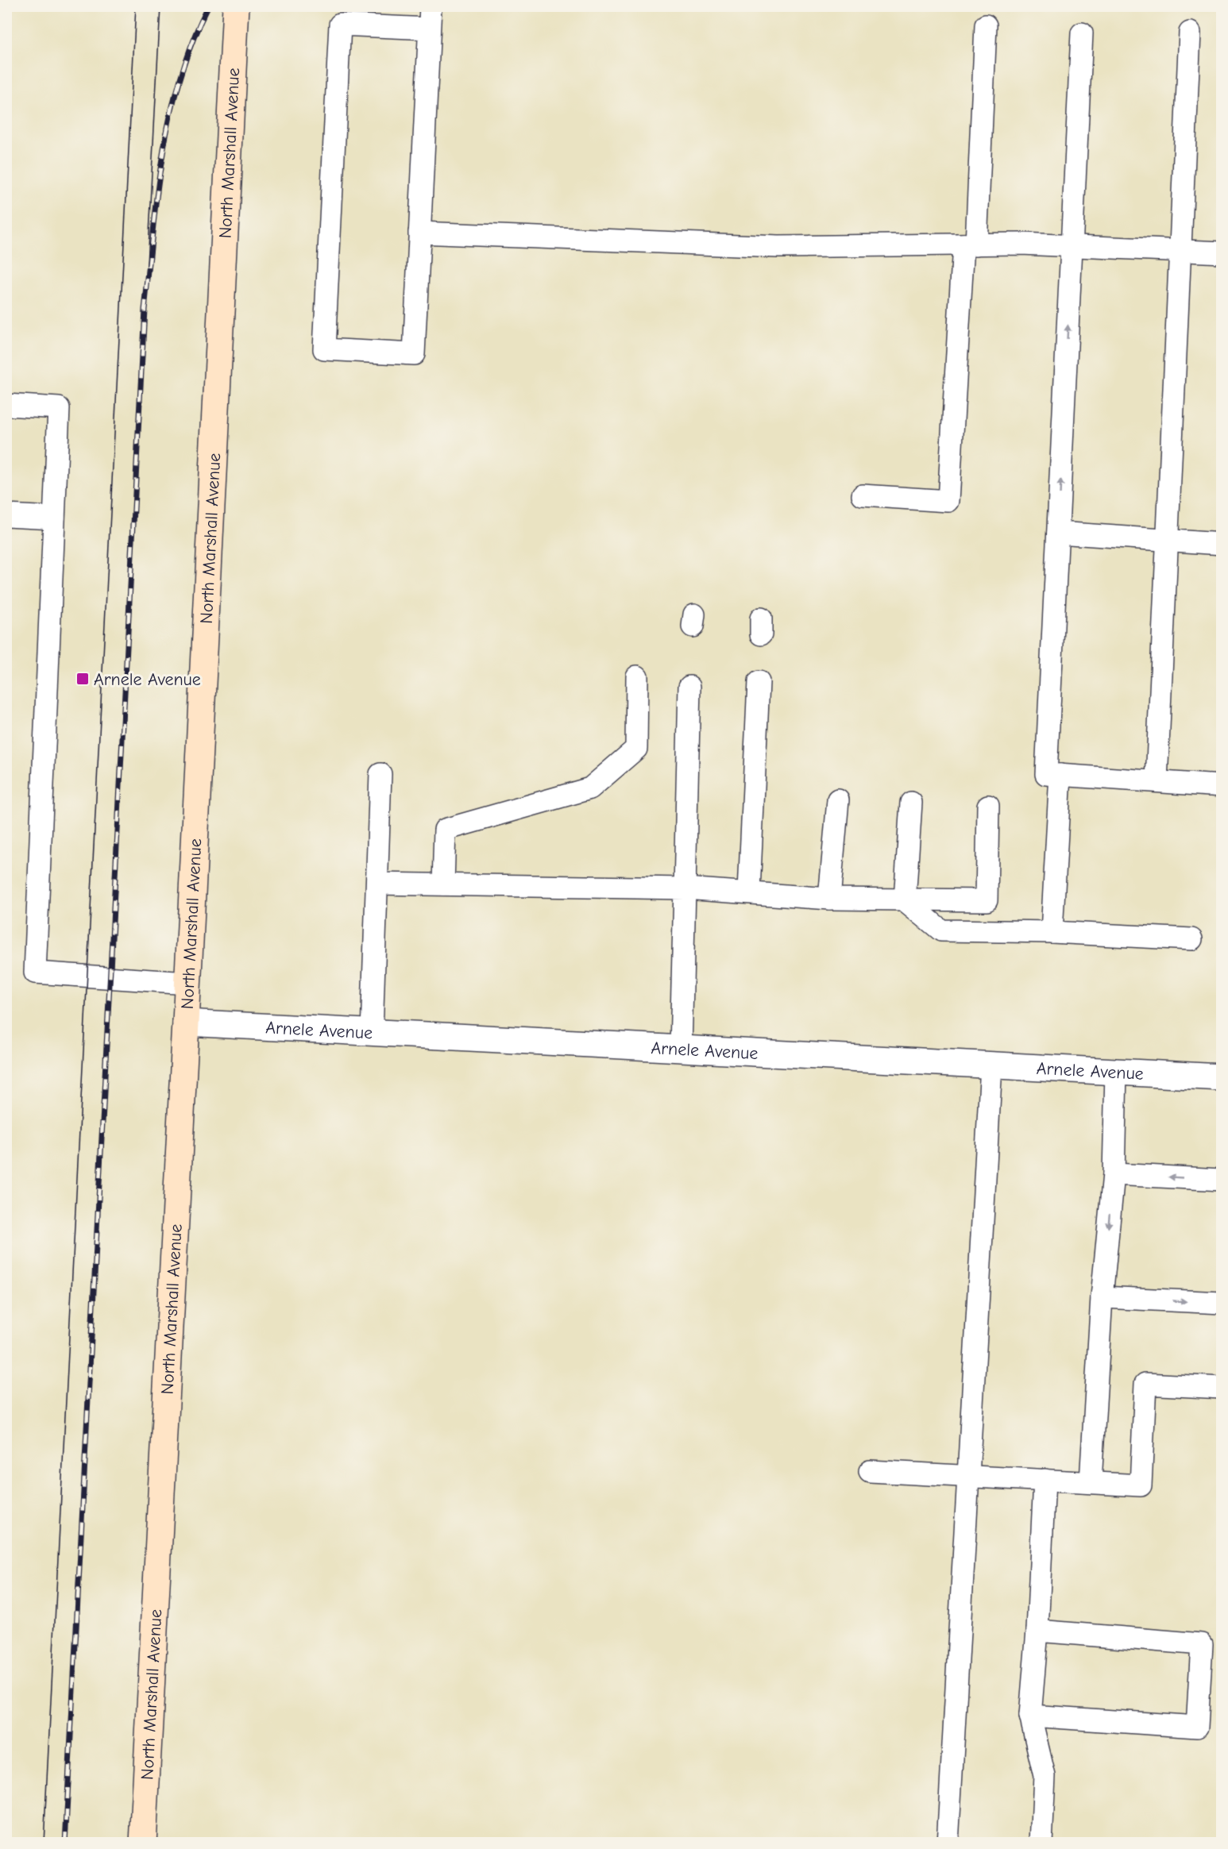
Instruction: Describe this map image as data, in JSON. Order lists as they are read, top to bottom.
{
  "streets": {
    "main road": ["North Marshall Avenue"],
    "street": ["Arnele Avenue"]
  },
  "crossings": [
    ["North Marshall Avenue", "Arnele Avenue"]
  ],
  "places": {
    "transit": ["Arnele Avenue"]
  }
}
